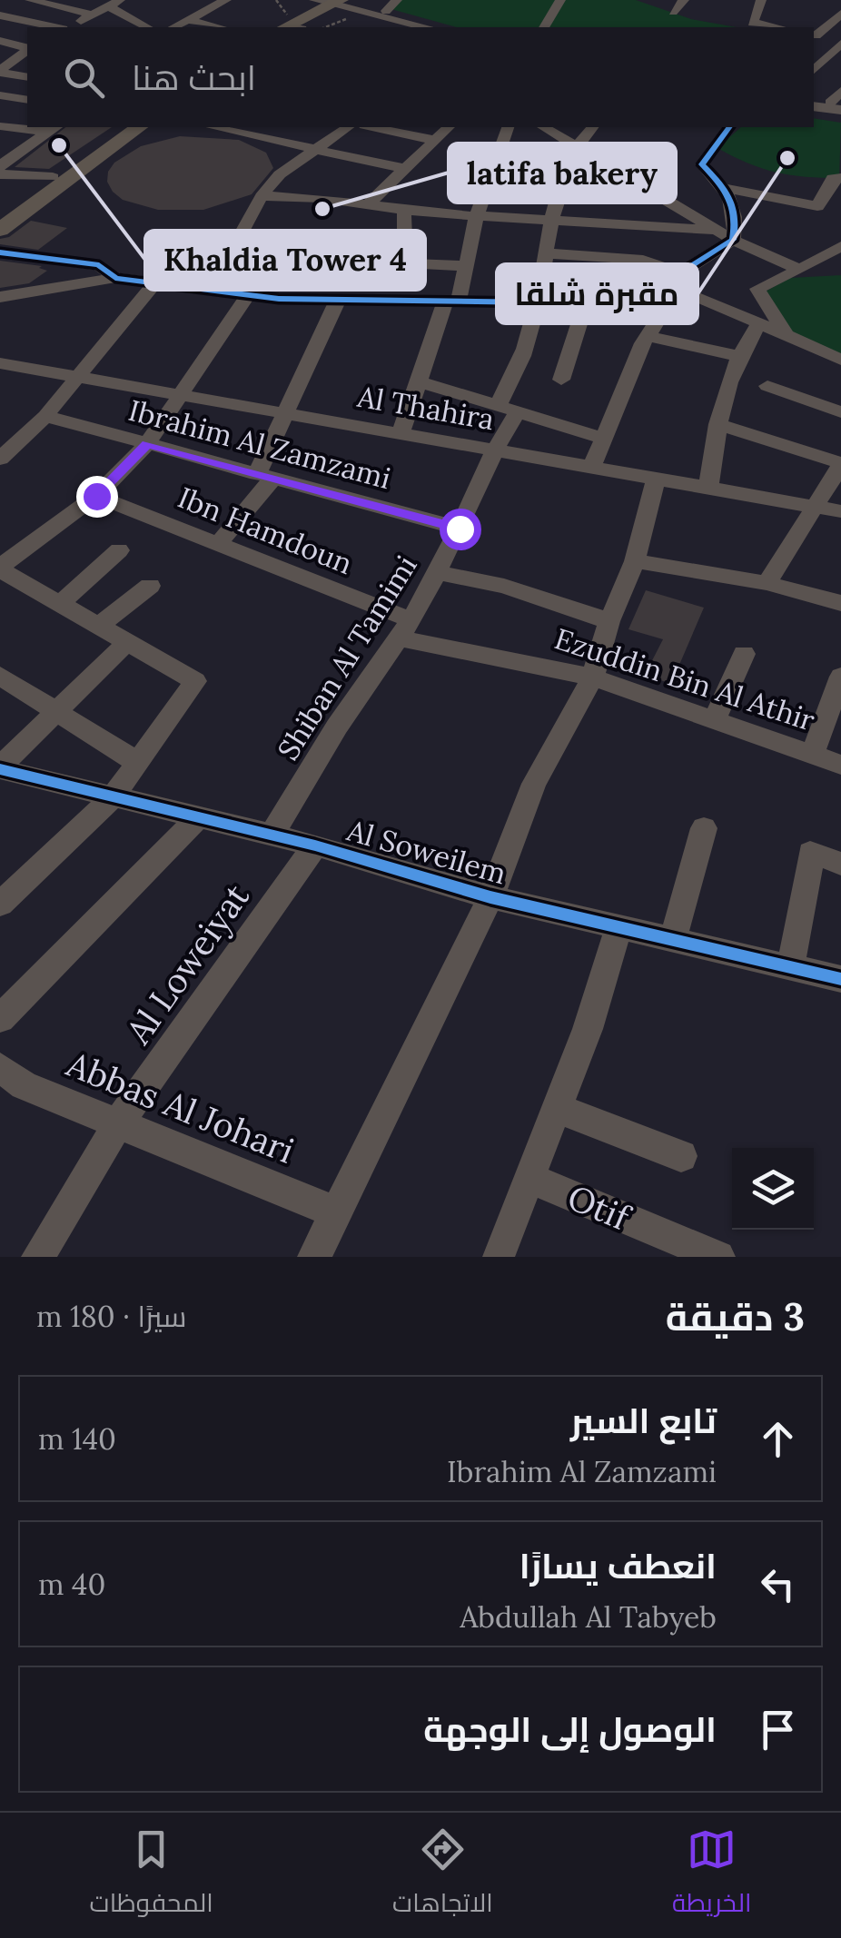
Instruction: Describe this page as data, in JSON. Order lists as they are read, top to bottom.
{
  "streets": {
    "street": [
      "Al Thahira",
      "Ibrahim Al Zamzami",
      "Ibn Hamdoun",
      "Shiban Al Tamimi",
      "Ezuddin Bin Al Athir",
      "Al Soweilem",
      "Al Loweiyat",
      "Abbas Al Johari",
      "Otif"
    ]
  },
  "crossings": [
    ["Al Thahira", "Shiban Al Tamimi"],
    ["Ibrahim Al Zamzami", "Shiban Al Tamimi"],
    ["Ibn Hamdoun", "Shiban Al Tamimi"],
    ["Ibn Hamdoun", "Ezuddin Bin Al Athir"],
    ["Shiban Al Tamimi", "Ezuddin Bin Al Athir"],
    ["Shiban Al Tamimi", "Al Soweilem"],
    ["Al Soweilem", "Al Loweiyat"],
    ["Al Loweiyat", "Abbas Al Johari"]
  ],
  "places": ["Khaldia Tower 4", "مقبرة شلقا", "latifa bakery"],
  "page": {
    "search": "ابحث هنا",
    "heading": ["3 دقيقة", "سيرًا · 180 m"],
    "list": [
      ["تابع السير", "Ibrahim Al Zamzami", "140 m"],
      ["انعطف يسارًا", "Abdullah Al Tabyeb", "40 m"],
      "الوصول إلى الوجهة"
    ],
    "nav": ["الخريطة", "الاتجاهات", "المحفوظات"]
  }
}
